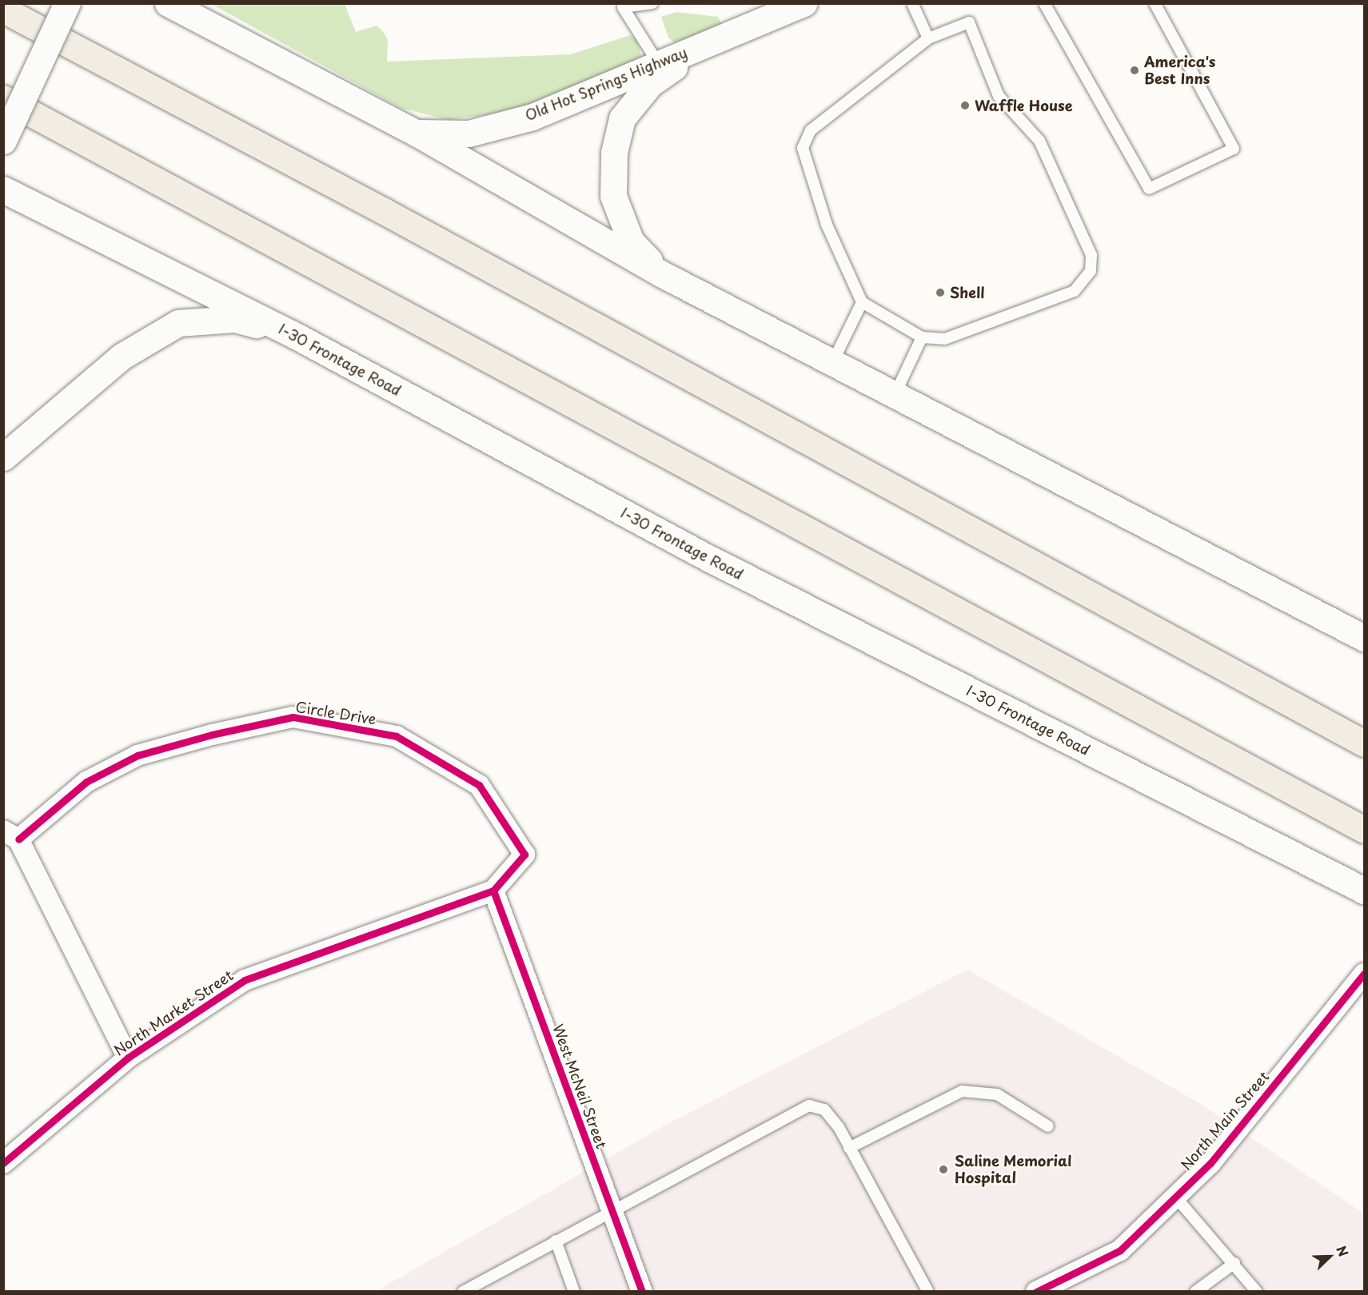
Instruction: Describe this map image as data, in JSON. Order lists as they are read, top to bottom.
{
  "streets": {
    "main road": ["Old Hot Springs Highway", "I-30 Frontage Road"],
    "street": [
      "Circle Drive",
      "North Market Street",
      "West McNeil Street",
      "North Main Street"
    ]
  },
  "crossings": [
    ["Circle Drive", "North Market Street"],
    ["Circle Drive", "West McNeil Street"],
    ["North Market Street", "West McNeil Street"]
  ],
  "places": [
    "America's Best Inns",
    "Waffle House",
    "Shell",
    "Saline Memorial Hospital"
  ],
  "north": "top right"
}
